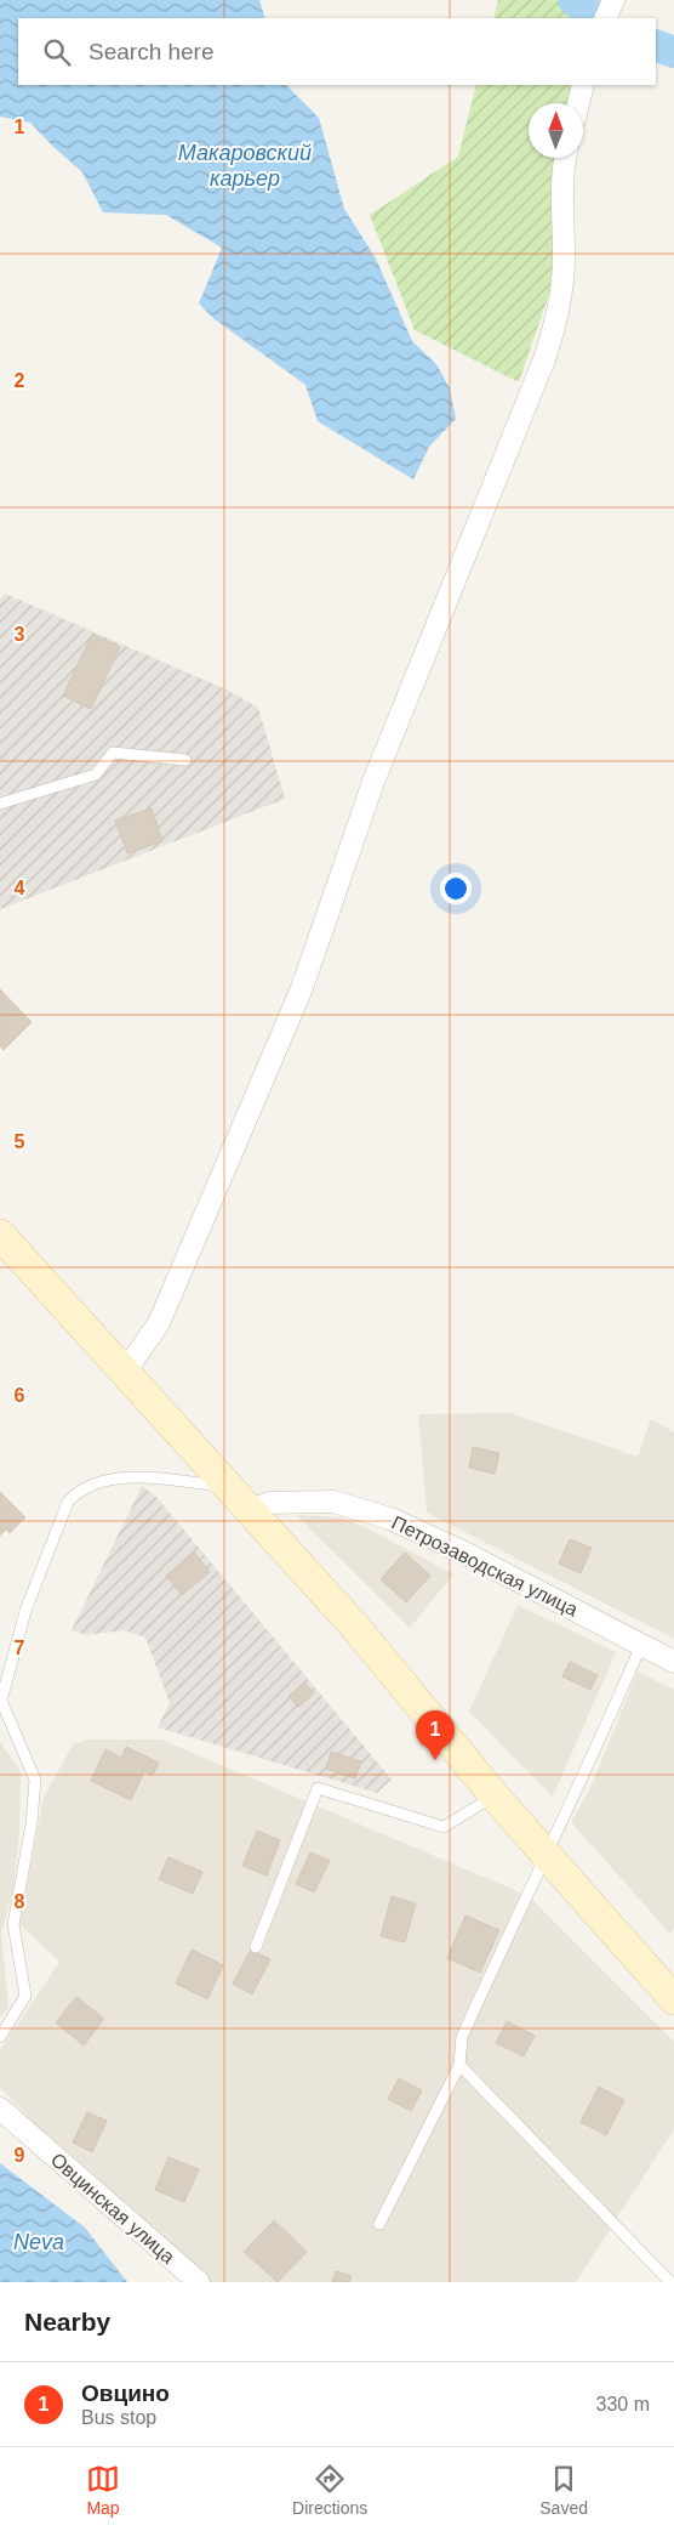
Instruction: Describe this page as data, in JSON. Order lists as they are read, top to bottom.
{
  "streets": {
    "street": ["Петрозаводская улица", "Овцинская улица"]
  },
  "water": ["Макаровский карьер", "Neva"],
  "north": "top",
  "page": {
    "search": "Search here",
    "pins": "1",
    "heading": "Nearby",
    "list": [
      {
        "mark": "1",
        "name": "Овцино",
        "note": "Bus stop",
        "value": "330 m"
      }
    ],
    "nav": ["Map", "Directions", "Saved"]
  },
  "grid": {
    "rows": [
      "1",
      "2",
      "3",
      "4",
      "5",
      "6",
      "7",
      "8",
      "9"
    ]
  }
}
